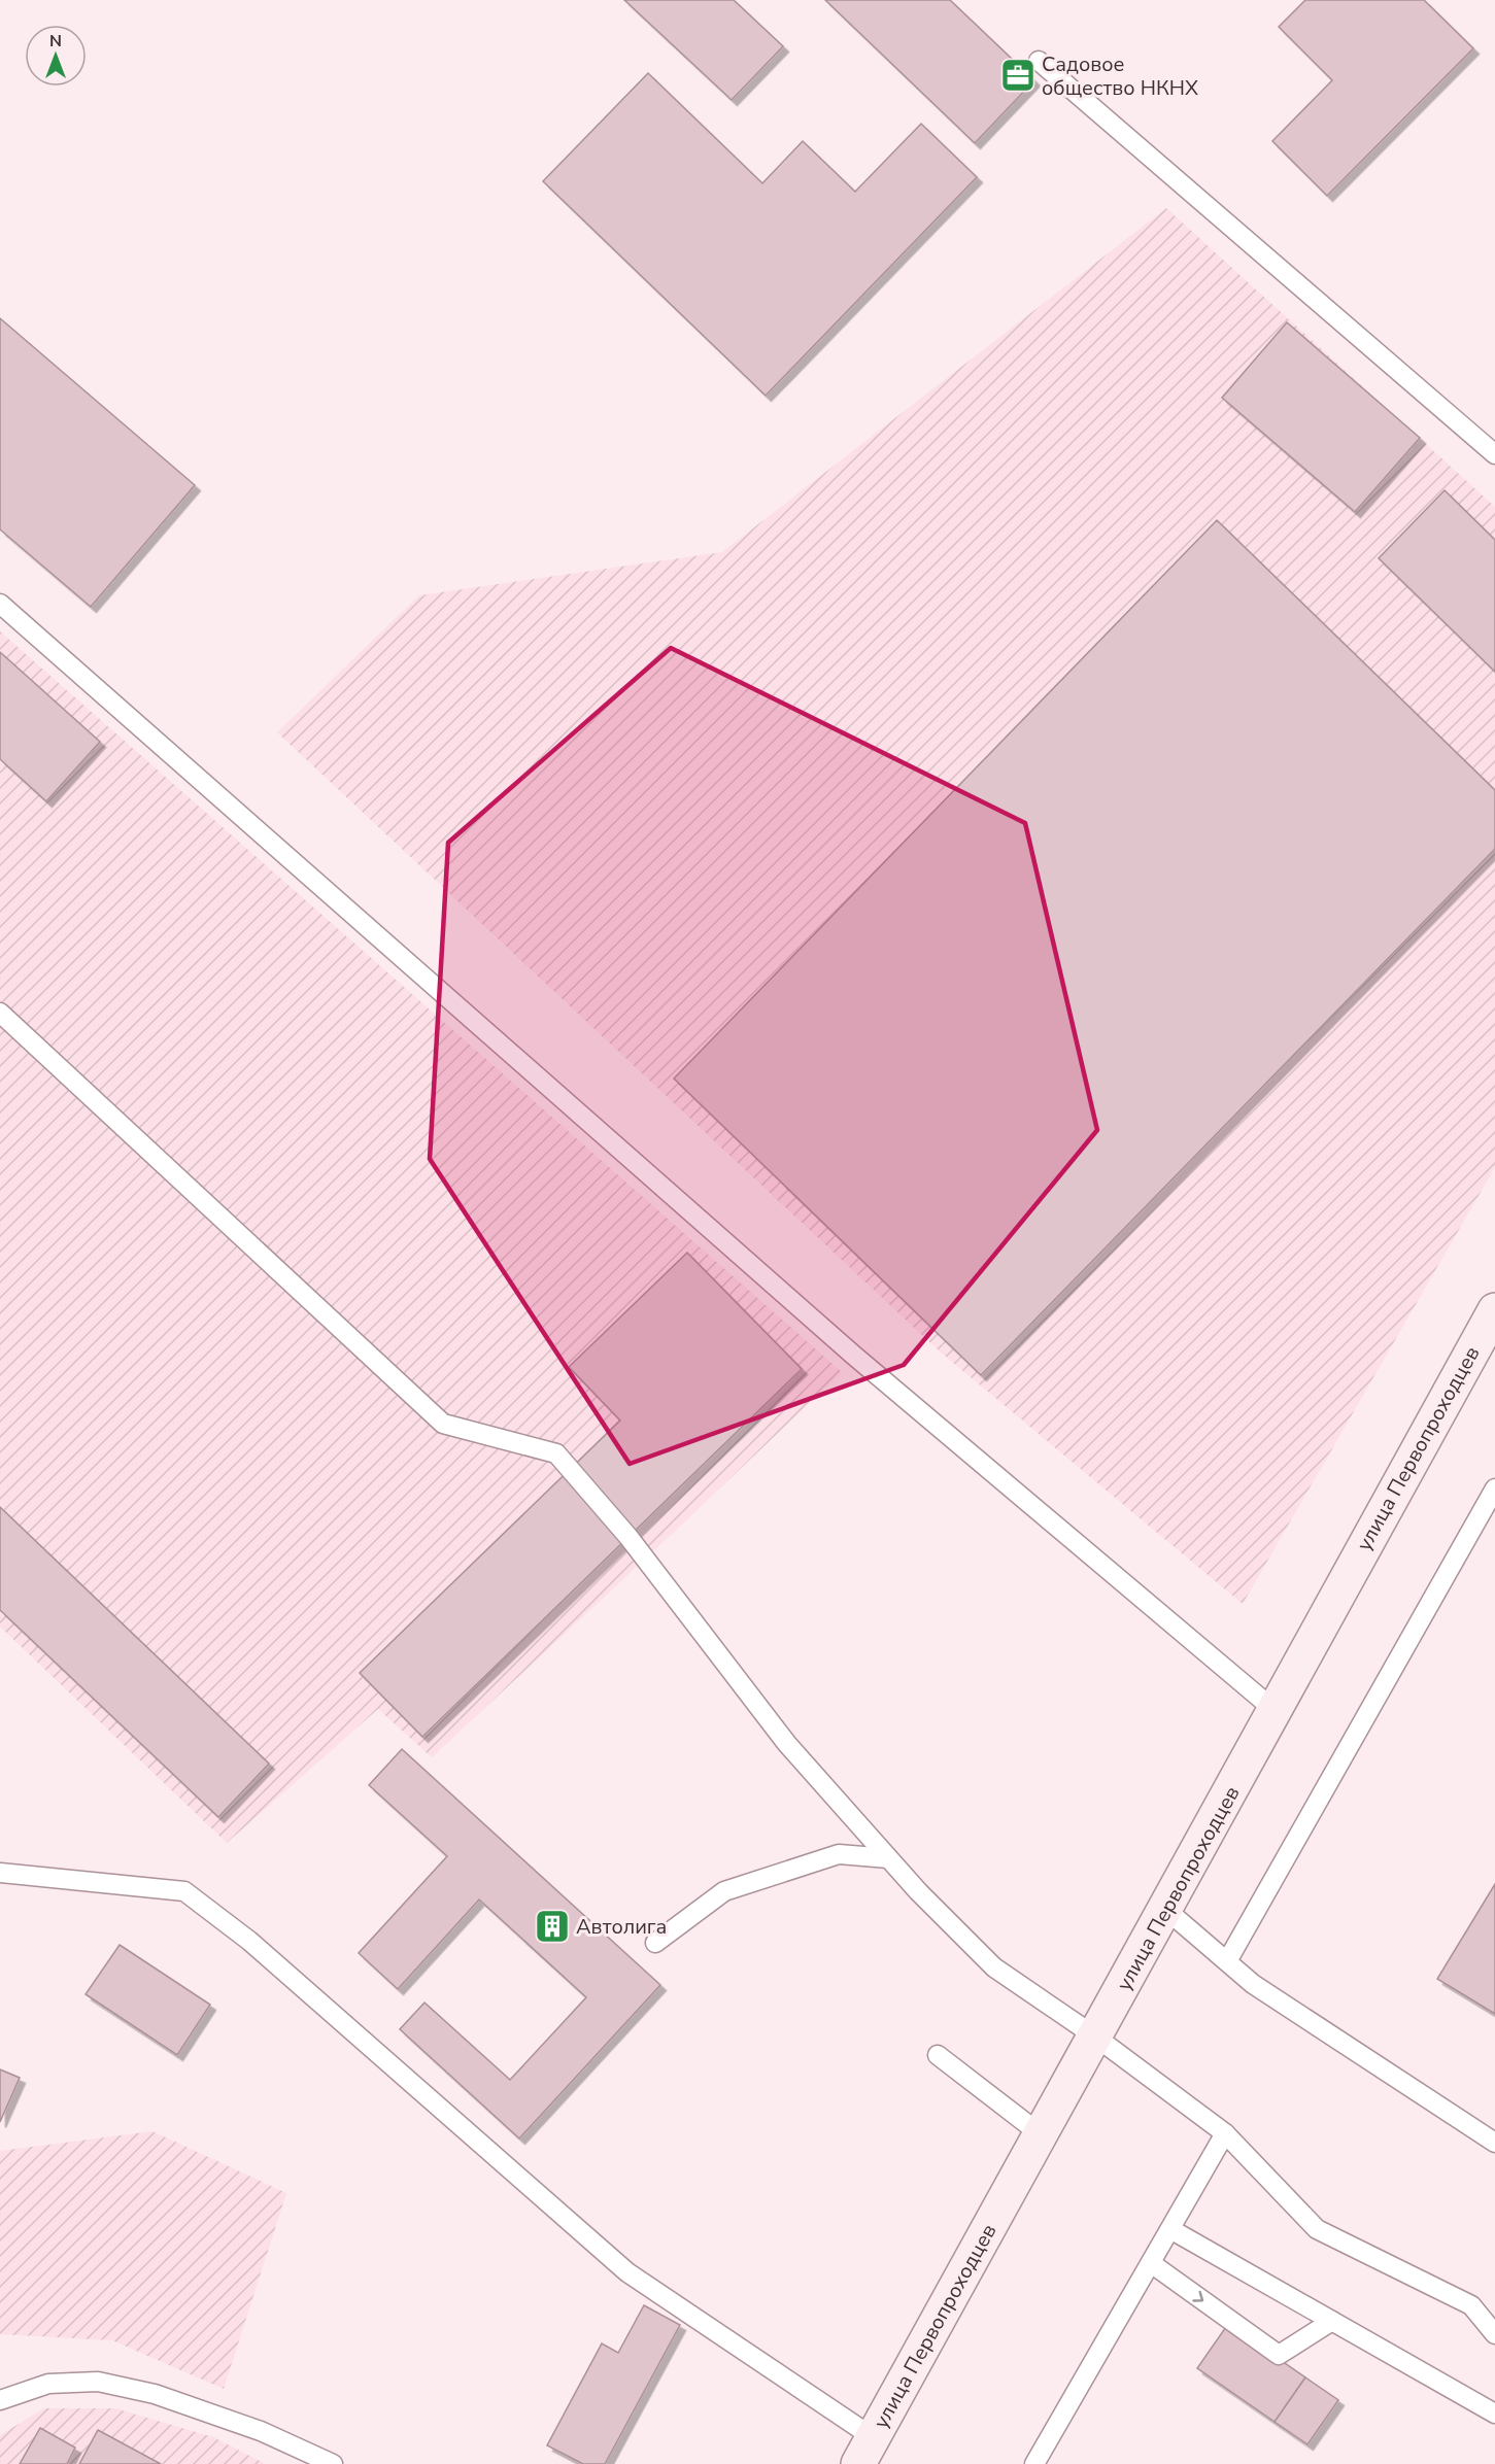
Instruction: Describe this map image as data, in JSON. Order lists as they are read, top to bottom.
{
  "streets": {
    "street": ["улица Первопроходцев"]
  },
  "places": {
    "office": ["Садовое общество НКНХ"],
    "building": ["Автолига"]
  },
  "north": "top"
}
